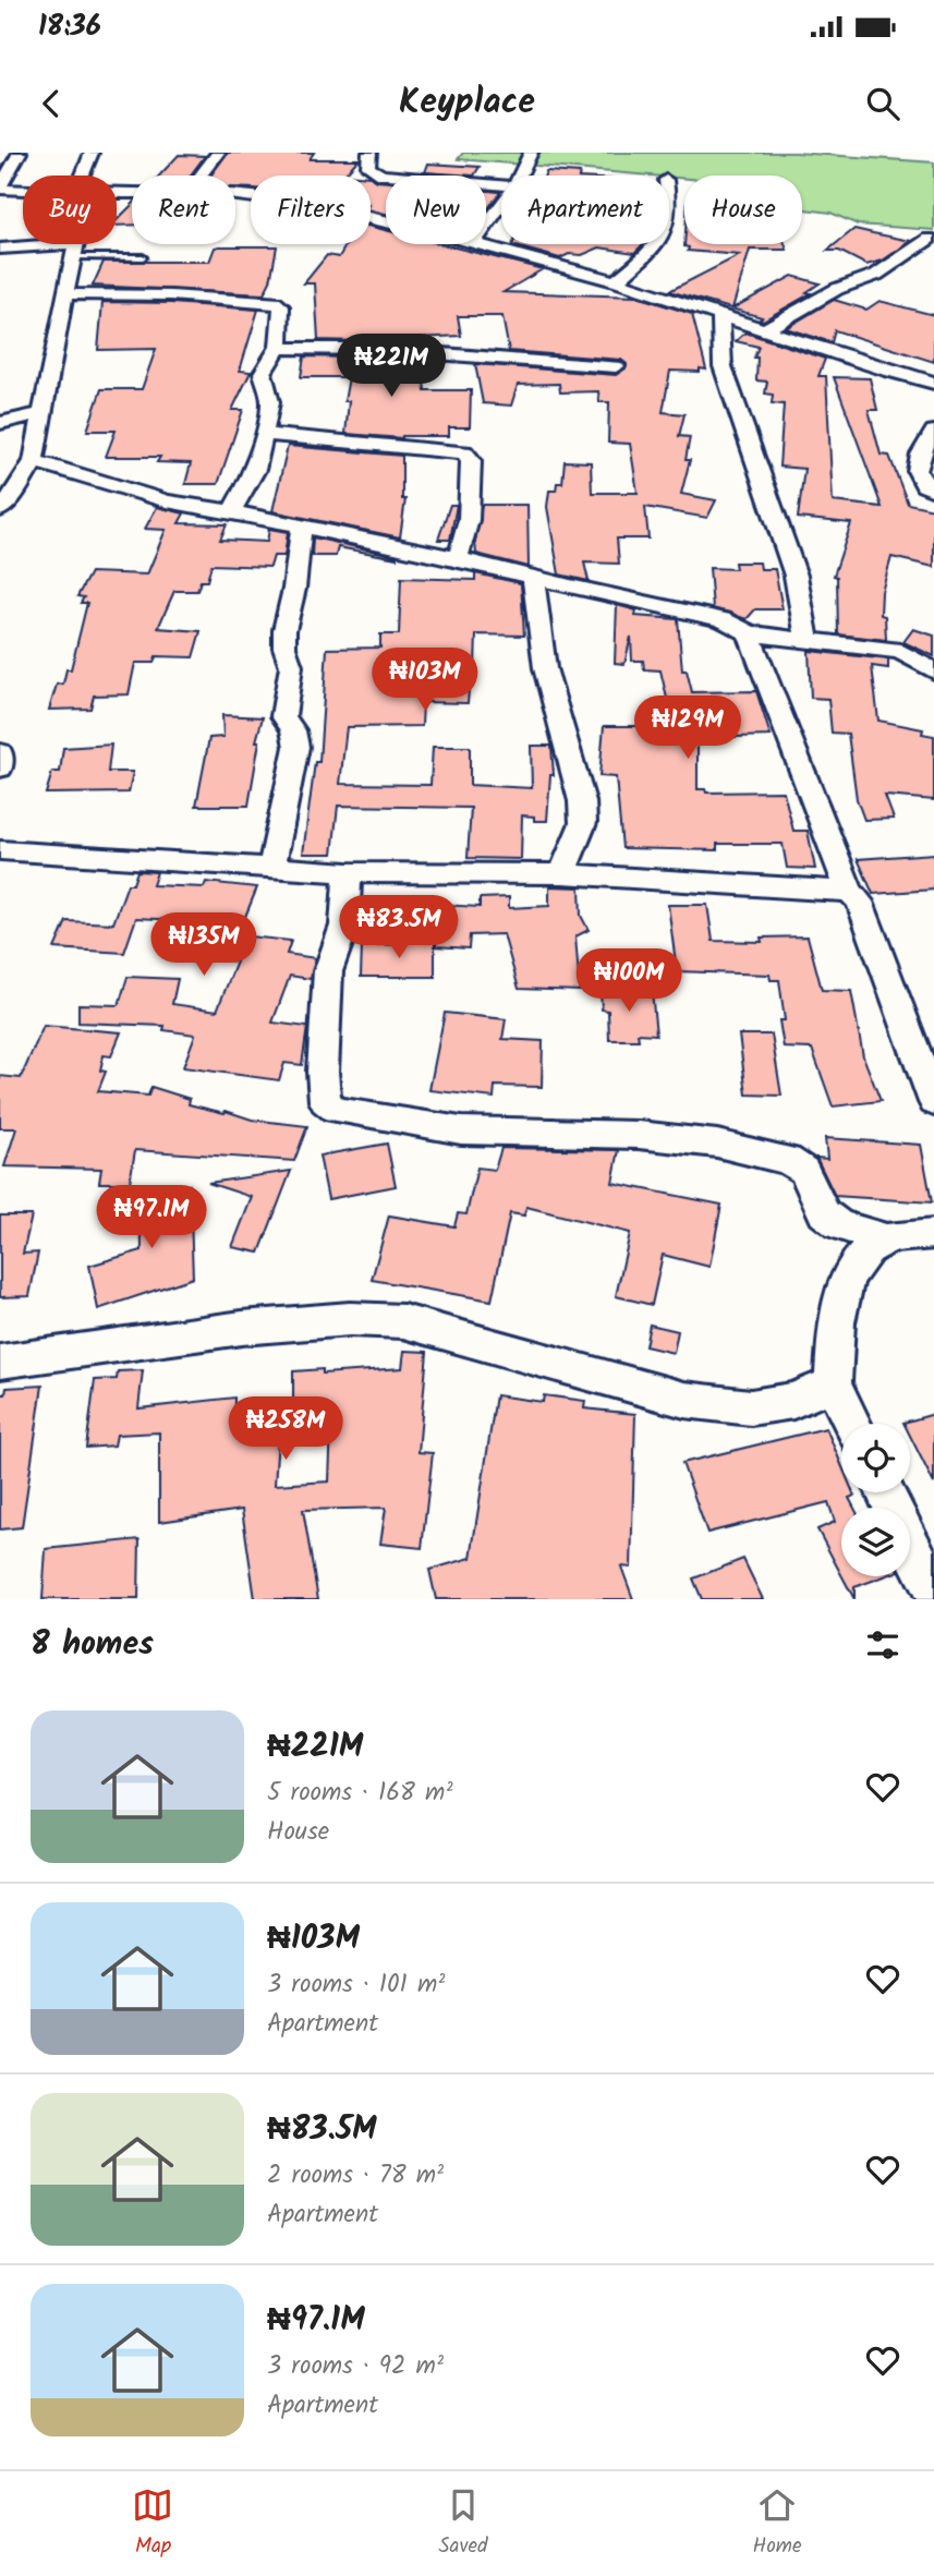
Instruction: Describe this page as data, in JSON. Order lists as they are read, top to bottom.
{
  "page": {
    "status": "18:36",
    "header": "Keyplace",
    "chip": [
      "Buy",
      "Rent",
      "Filters",
      "New",
      "Apartment",
      "House"
    ],
    "price": [
      "₦221M",
      "₦103M",
      "₦129M",
      "₦83.5M",
      "₦135M",
      "₦100M",
      "₦97.1M",
      "₦258M"
    ],
    "heading": "8 homes",
    "list": [
      {
        "name": "₦221M",
        "note": "5 rooms · 168 m² · House"
      },
      {
        "name": "₦103M",
        "note": "3 rooms · 101 m² · Apartment"
      },
      {
        "name": "₦83.5M",
        "note": "2 rooms · 78 m² · Apartment"
      },
      {
        "name": "₦97.1M",
        "note": "3 rooms · 92 m² · Apartment"
      }
    ],
    "tabs": ["Map", "Saved", "Home"]
  }
}
